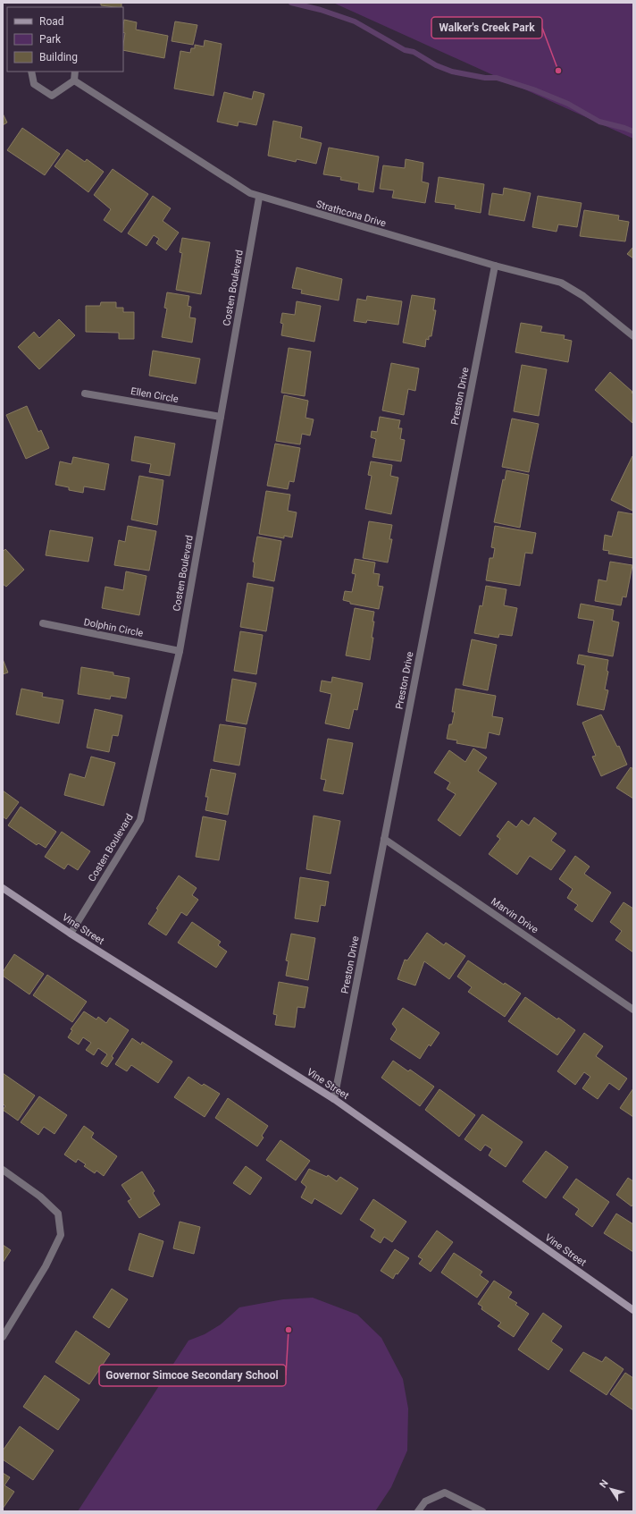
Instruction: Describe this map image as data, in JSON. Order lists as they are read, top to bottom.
{
  "streets": {
    "street": [
      "Strathcona Drive",
      "Costen Boulevard",
      "Ellen Circle",
      "Preston Drive",
      "Dolphin Circle",
      "Marvin Drive",
      "Vine Street"
    ]
  },
  "crossings": [
    ["Strathcona Drive", "Costen Boulevard"],
    ["Strathcona Drive", "Preston Drive"],
    ["Costen Boulevard", "Ellen Circle"],
    ["Costen Boulevard", "Dolphin Circle"],
    ["Costen Boulevard", "Vine Street"],
    ["Preston Drive", "Marvin Drive"],
    ["Preston Drive", "Vine Street"]
  ],
  "places": ["Walker's Creek Park", "Governor Simcoe Secondary School"],
  "legend": ["Road", "Park", "Building"],
  "north": "top left"
}
